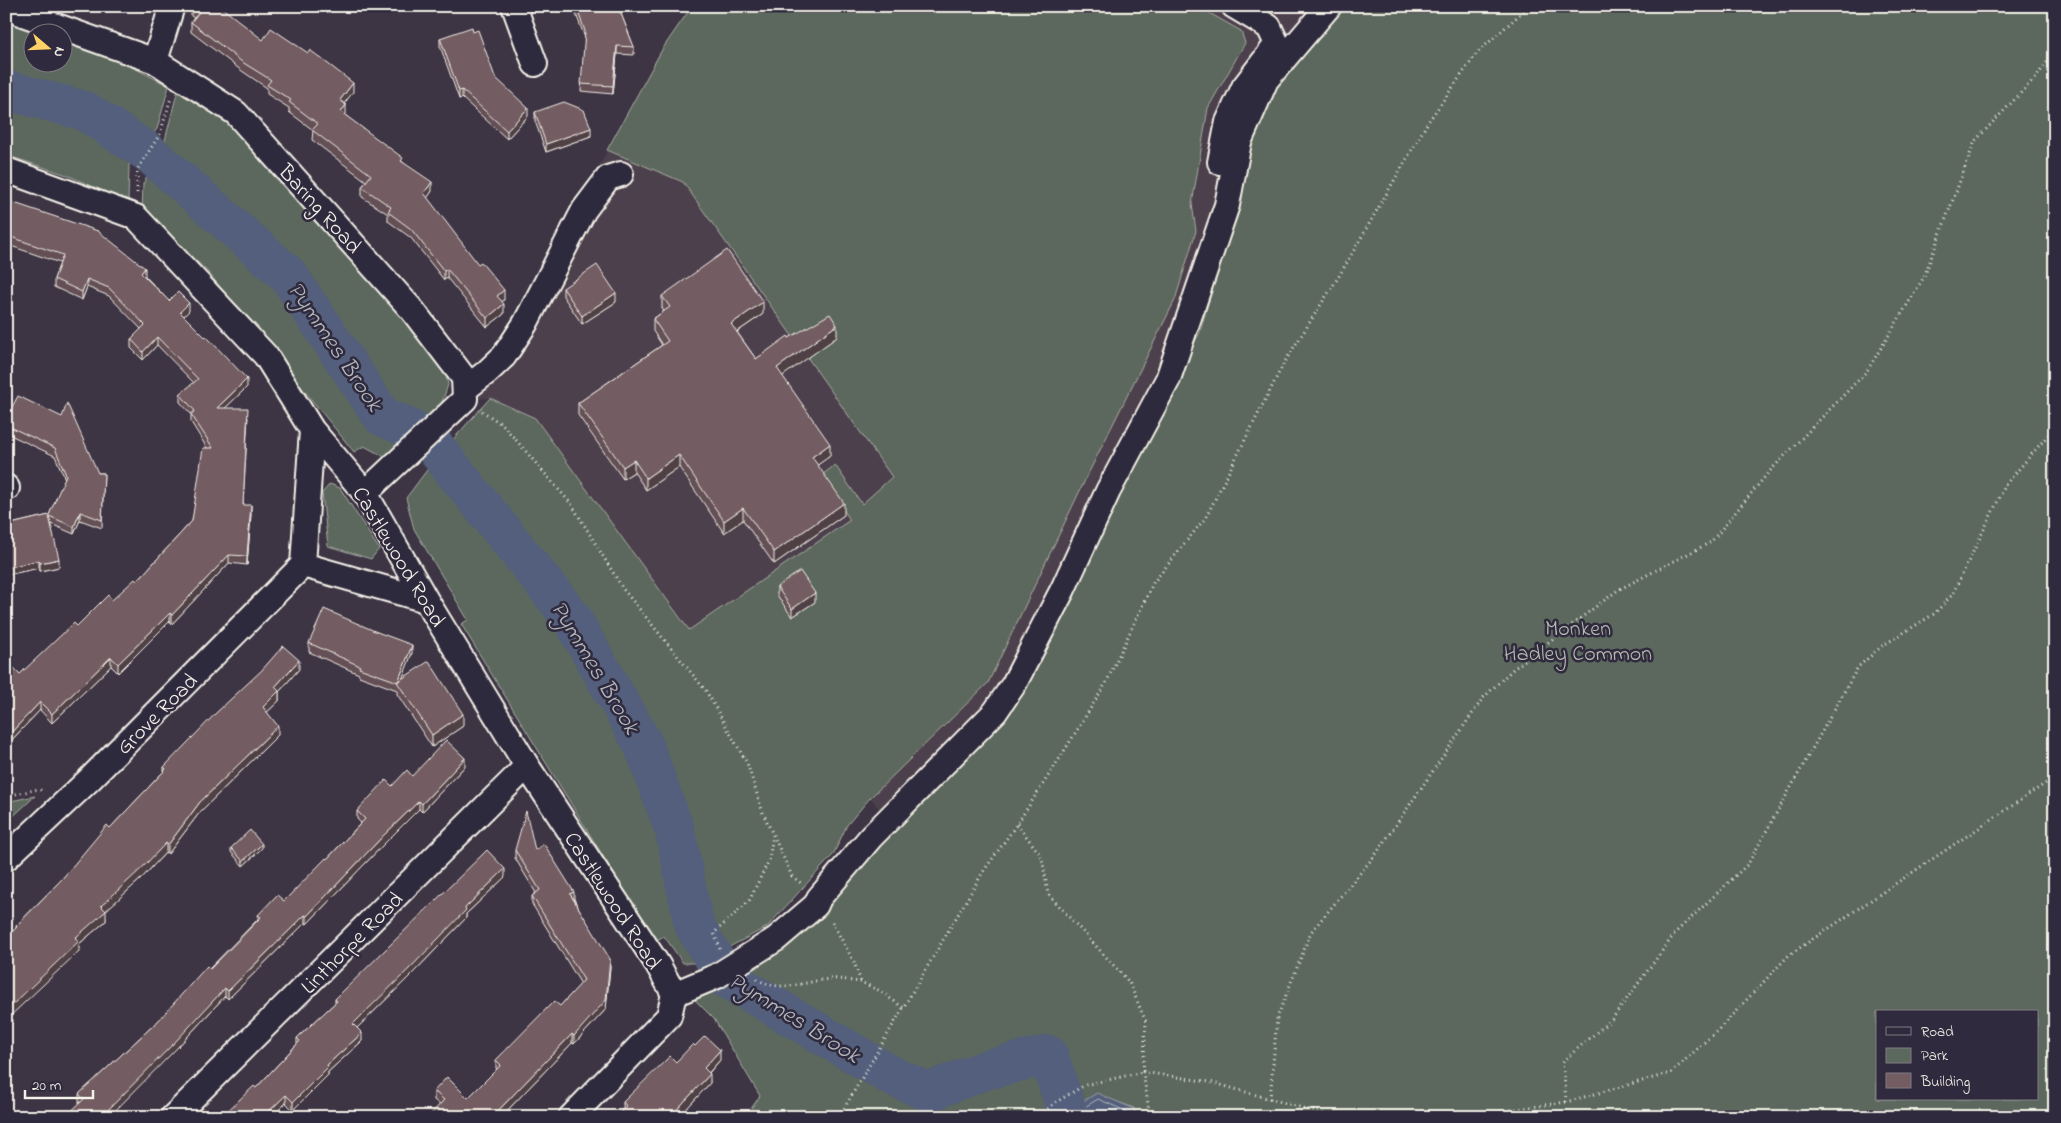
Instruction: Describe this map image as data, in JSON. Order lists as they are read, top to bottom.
{
  "streets": {
    "street": [
      "Baring Road",
      "Castlewood Road",
      "Grove Road",
      "Linthorpe Road"
    ]
  },
  "crossings": [
    ["Castlewood Road", "Linthorpe Road"]
  ],
  "water": ["Pymmes Brook"],
  "parks": ["Monken Hadley Common"],
  "legend": ["Road", "Park", "Building"],
  "scale_bar": "20 m",
  "north": "right"
}
